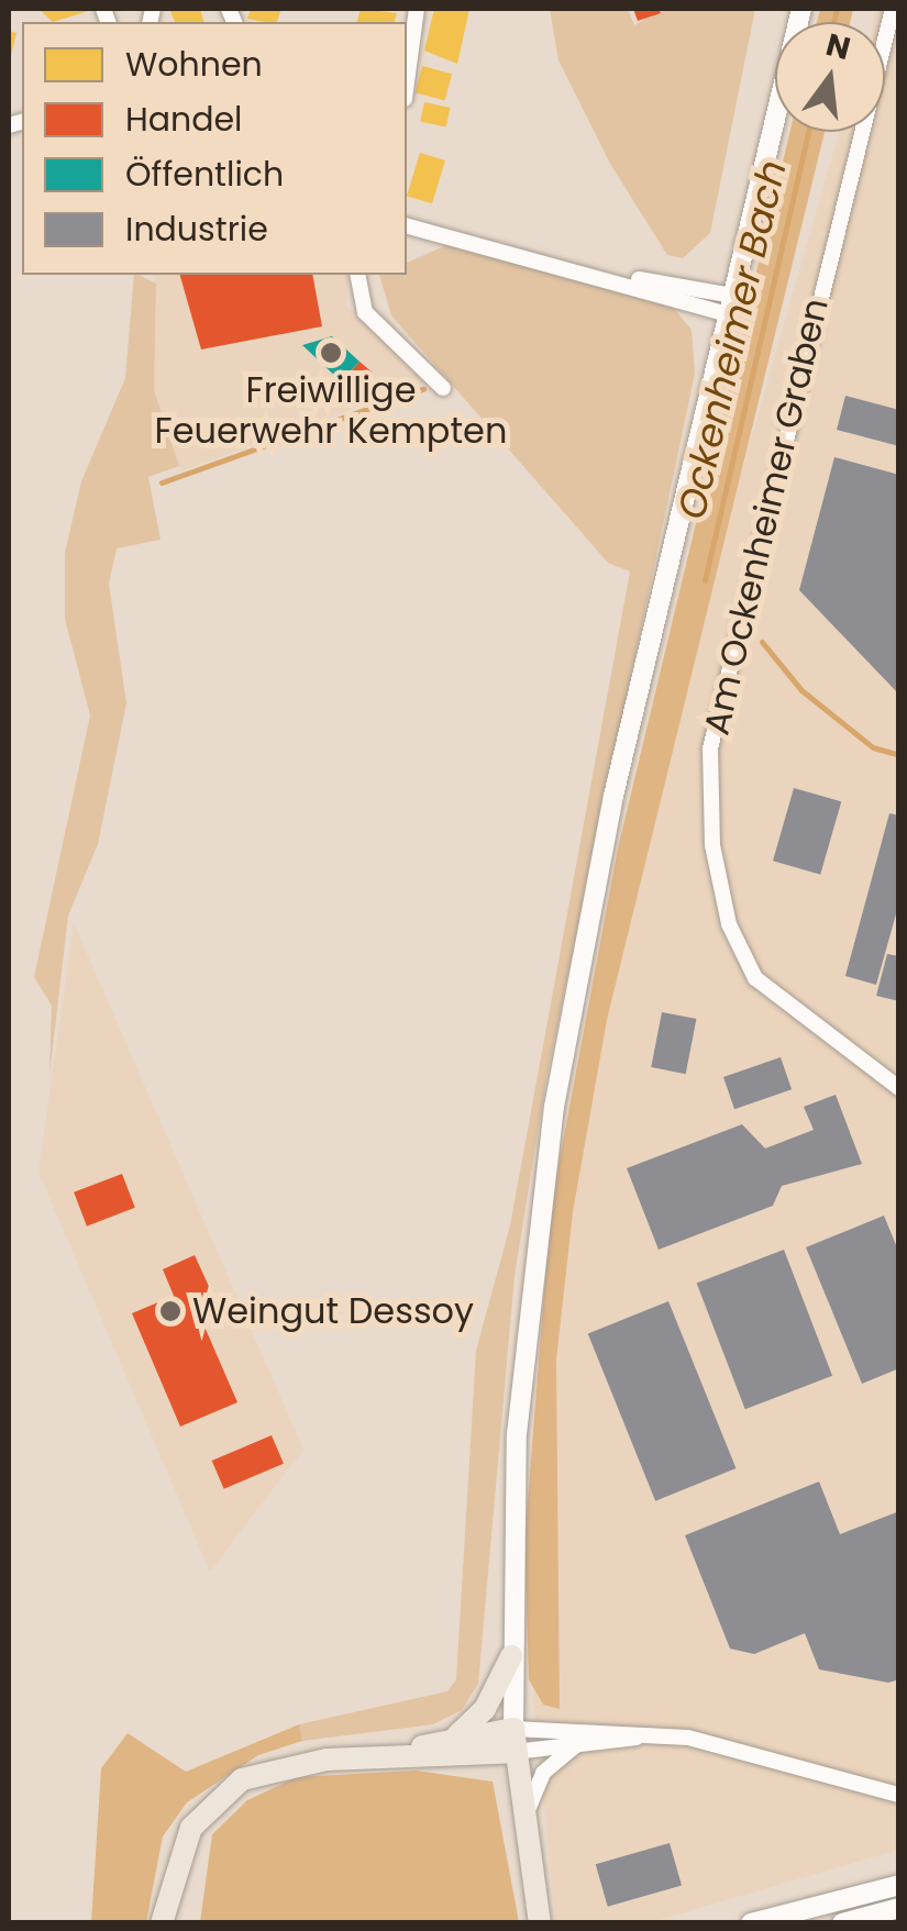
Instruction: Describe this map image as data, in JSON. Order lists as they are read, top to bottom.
{
  "streets": {
    "street": ["Am Ockenheimer Graben"]
  },
  "water": ["Ockenheimer Bach"],
  "places": ["Freiwillige Feuerwehr Kempten", "Weingut Dessoy"],
  "legend": [
    "Wohnen",
    "Handel",
    "Öffentlich",
    "Industrie"
  ],
  "north": "top"
}
